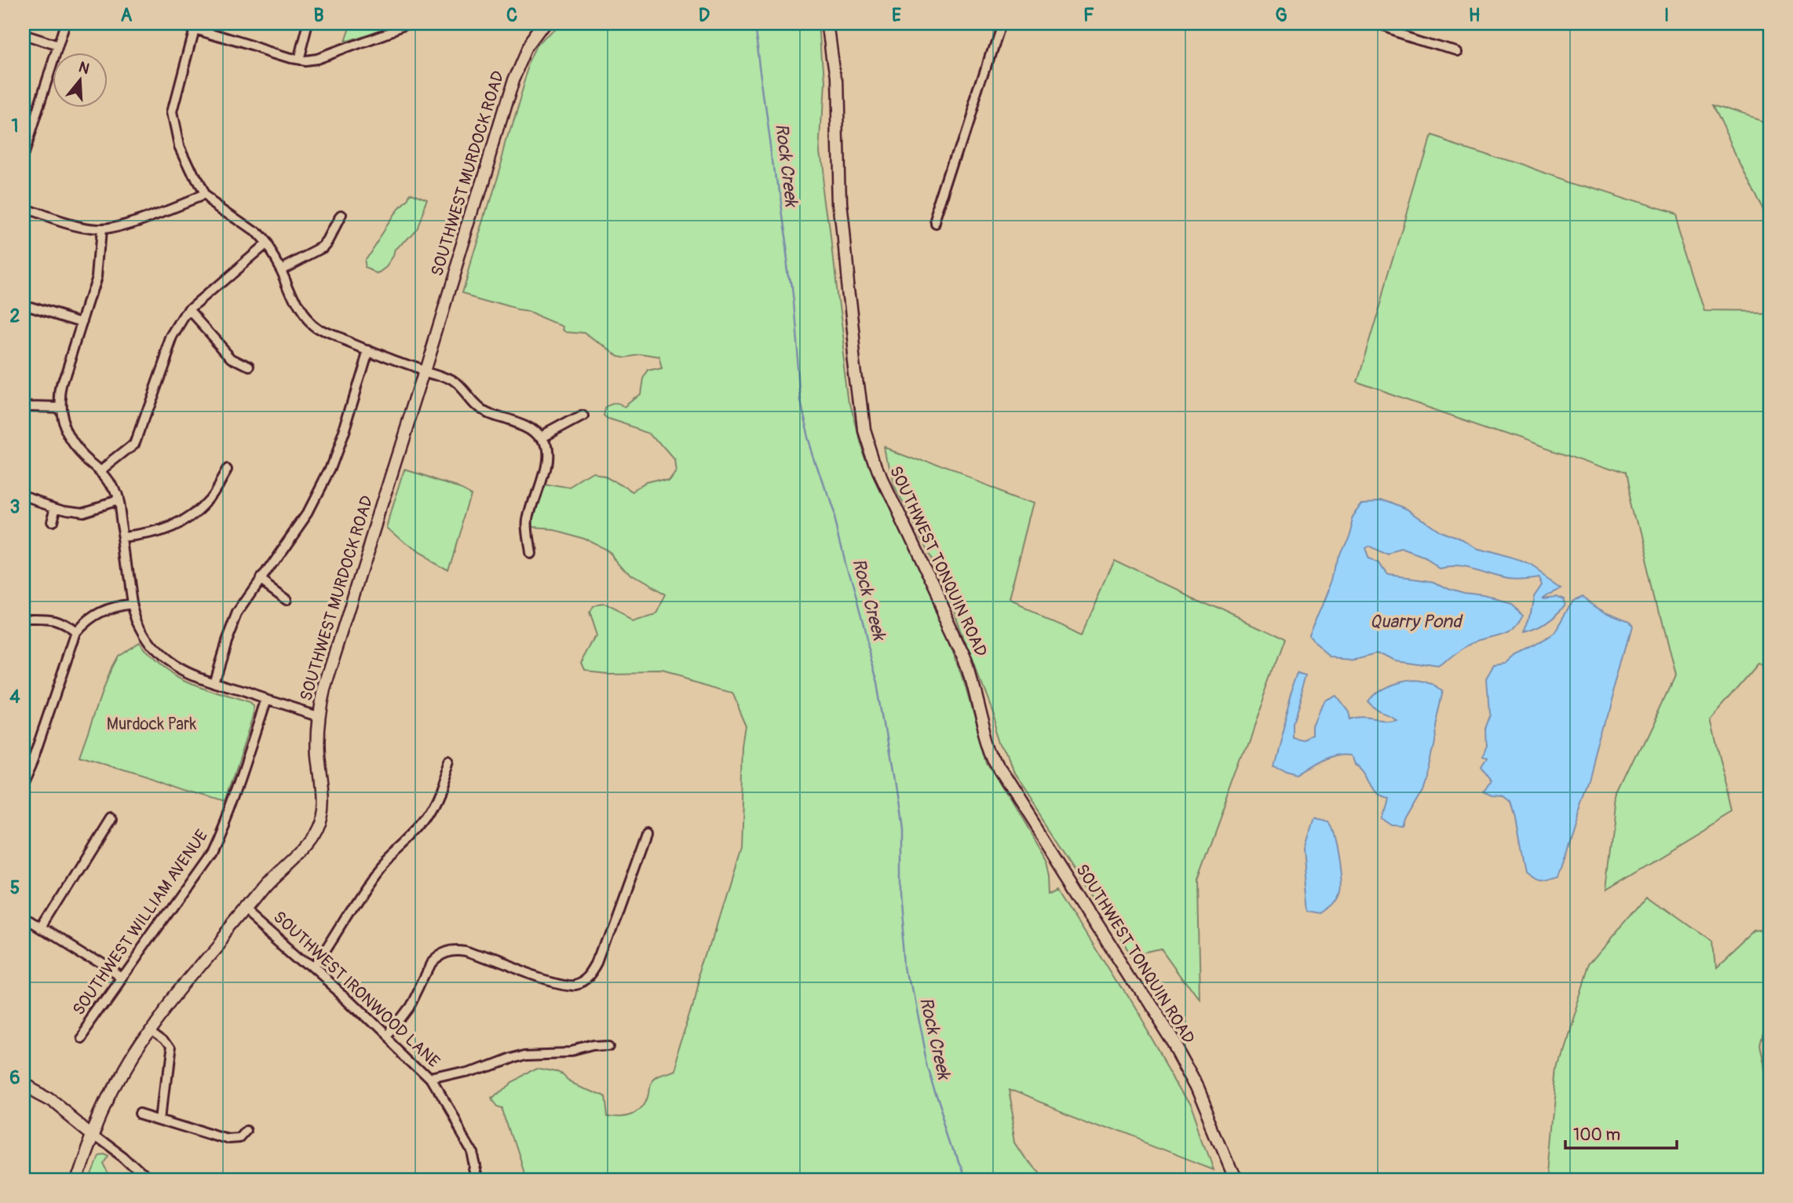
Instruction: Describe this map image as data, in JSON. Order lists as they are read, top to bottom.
{
  "streets": {
    "main road": ["SOUTHWEST MURDOCK ROAD", "SOUTHWEST TONQUIN ROAD"],
    "street": ["SOUTHWEST WILLIAM AVENUE", "SOUTHWEST IRONWOOD LANE"]
  },
  "crossings": [
    ["SOUTHWEST MURDOCK ROAD", "SOUTHWEST IRONWOOD LANE"]
  ],
  "water": ["Rock Creek", "Quarry Pond"],
  "parks": ["Murdock Park"],
  "scale_bar": "100 m",
  "north": "top",
  "grid": {
    "columns": [
      "A",
      "B",
      "C",
      "D",
      "E",
      "F",
      "G",
      "H",
      "I"
    ],
    "rows": [
      "1",
      "2",
      "3",
      "4",
      "5",
      "6"
    ]
  }
}
